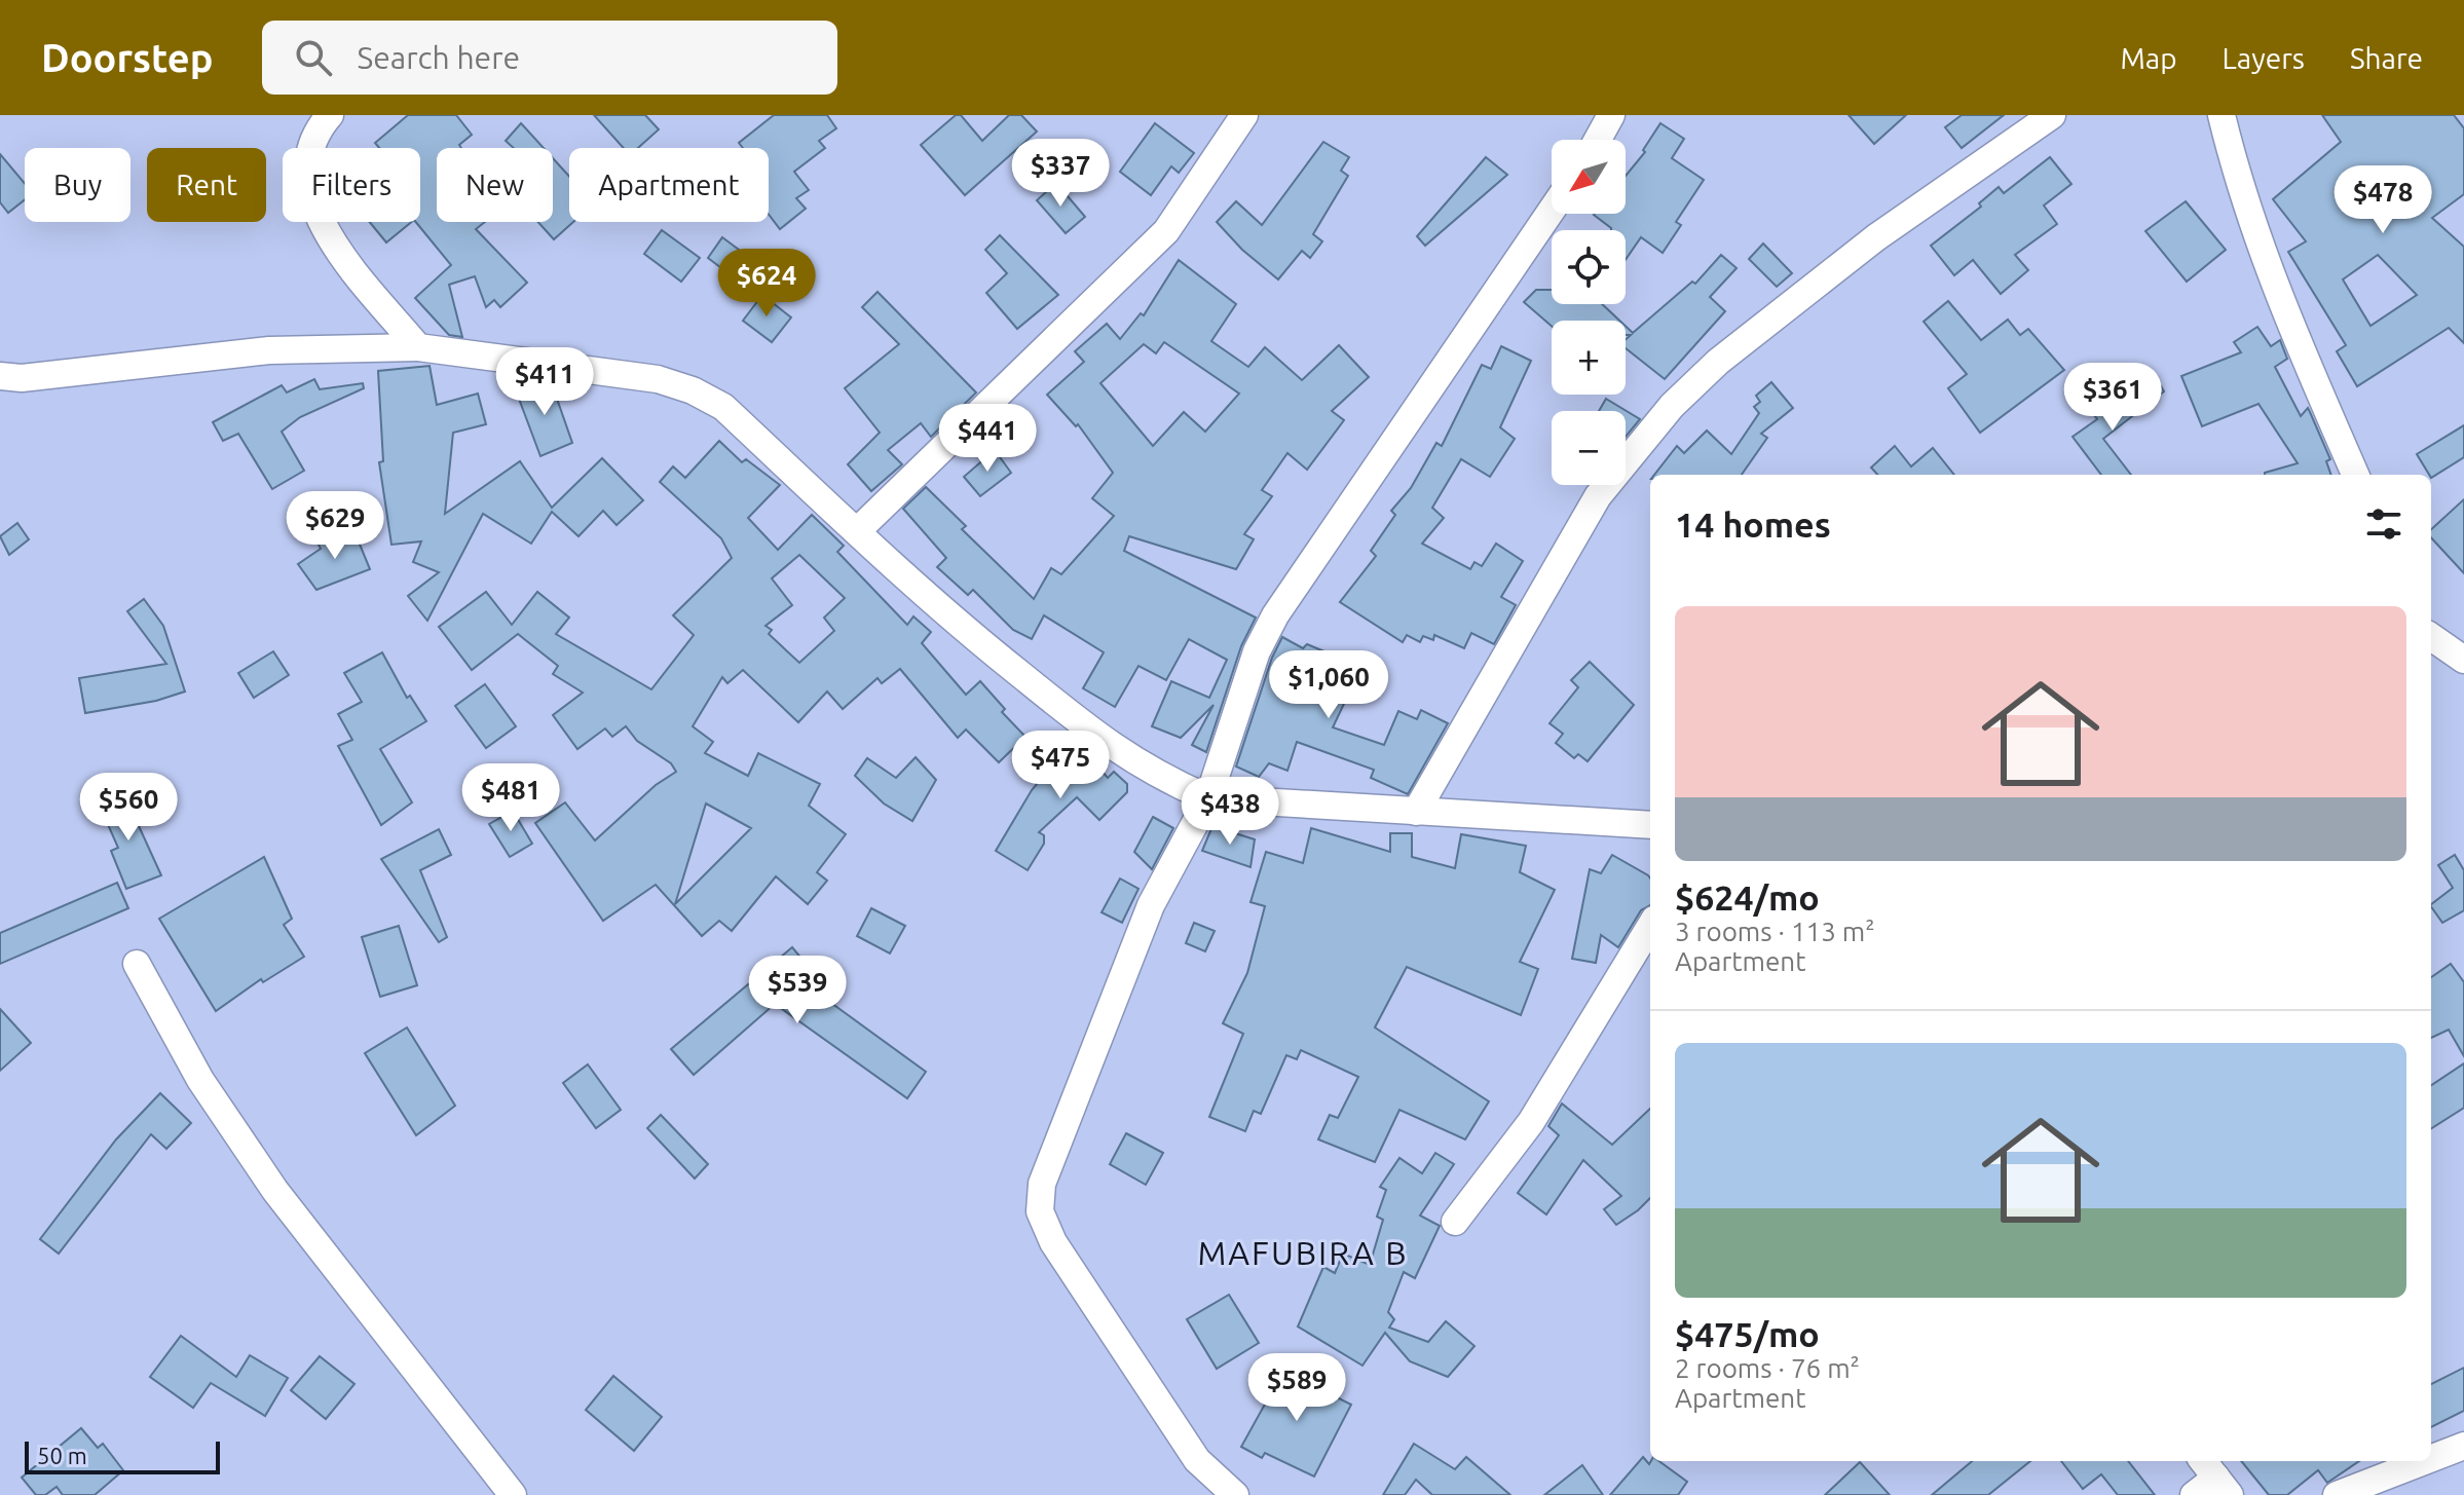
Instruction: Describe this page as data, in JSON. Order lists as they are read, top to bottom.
{
  "districts": ["MAFUBIRA B"],
  "scale_bar": "50 m",
  "north": "bottom left",
  "page": {
    "header": "Doorstep",
    "search": "Search here",
    "nav": ["Map", "Layers", "Share"],
    "price": [
      "$337",
      "$478",
      "$624",
      "$411",
      "$361",
      "$441",
      "$629",
      "$1,060",
      "$475",
      "$481",
      "$560",
      "$438",
      "$539",
      "$589"
    ],
    "map_buttons": ["+", "−"],
    "chip": [
      "Buy",
      "Rent",
      "Filters",
      "New",
      "Apartment"
    ],
    "heading": "14 homes",
    "list": [
      {
        "name": "$624/mo",
        "note": "3 rooms · 113 m² · Apartment"
      },
      {
        "name": "$475/mo",
        "note": "2 rooms · 76 m² · Apartment"
      }
    ],
    "scale": "50 m"
  }
}
